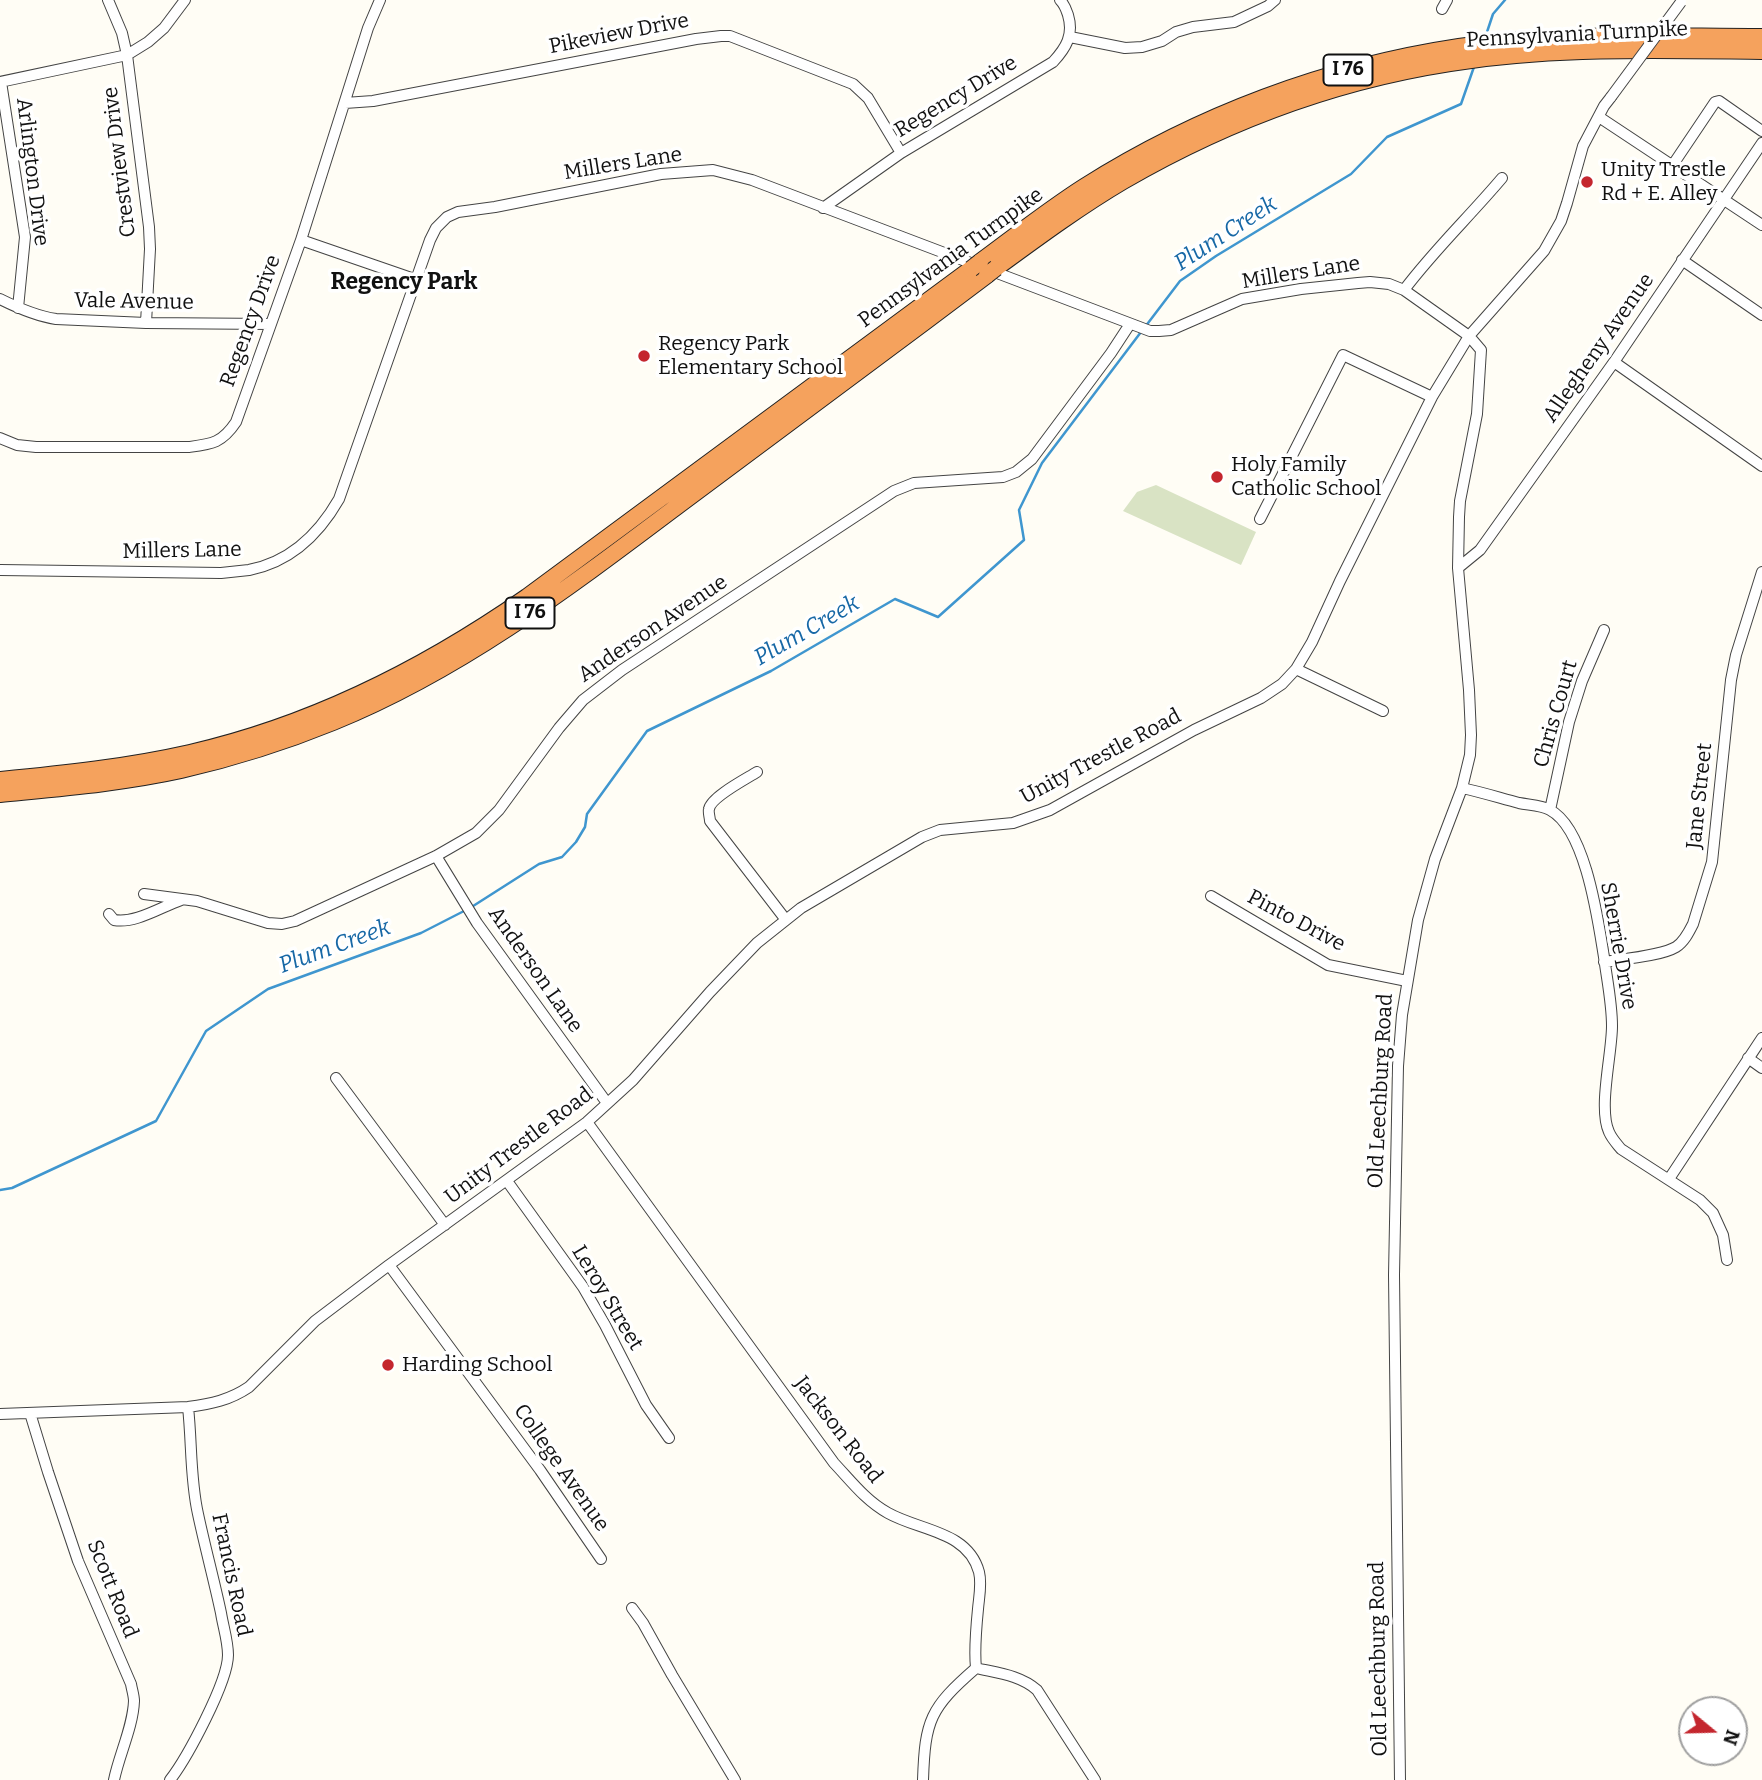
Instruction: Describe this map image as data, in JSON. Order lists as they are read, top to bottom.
{
  "streets": {
    "highway": ["Pennsylvania Turnpike", "I 76"],
    "street": [
      "Pikeview Drive",
      "Regency Drive",
      "Crestview Drive",
      "Millers Lane",
      "Arlington Drive",
      "Vale Avenue",
      "Allegheny Avenue",
      "Anderson Avenue",
      "Chris Court",
      "Unity Trestle Road",
      "Jane Street",
      "Pinto Drive",
      "Sherrie Drive",
      "Anderson Lane",
      "Old Leechburg Road",
      "Leroy Street",
      "Jackson Road",
      "College Avenue",
      "Francis Road",
      "Scott Road"
    ]
  },
  "crossings": [
    ["Pikeview Drive", "Regency Drive"],
    ["Regency Drive", "Millers Lane"],
    ["Regency Drive", "Vale Avenue"],
    ["Crestview Drive", "Vale Avenue"],
    ["Millers Lane", "Anderson Avenue"],
    ["Millers Lane", "Unity Trestle Road"],
    ["Millers Lane", "Old Leechburg Road"],
    ["Arlington Drive", "Vale Avenue"],
    ["Allegheny Avenue", "Old Leechburg Road"],
    ["Anderson Avenue", "Anderson Lane"],
    ["Chris Court", "Sherrie Drive"],
    ["Unity Trestle Road", "Anderson Lane"],
    ["Unity Trestle Road", "Old Leechburg Road"],
    ["Unity Trestle Road", "Leroy Street"],
    ["Unity Trestle Road", "Jackson Road"],
    ["Unity Trestle Road", "College Avenue"],
    ["Unity Trestle Road", "Francis Road"],
    ["Unity Trestle Road", "Scott Road"],
    ["Jane Street", "Sherrie Drive"],
    ["Pinto Drive", "Old Leechburg Road"]
  ],
  "districts": ["Regency Park"],
  "water": ["Plum Creek"],
  "places": [
    "Unity Trestle Rd + E. Alley",
    "Regency Park Elementary School",
    "Holy Family Catholic School",
    "Harding School"
  ],
  "north": "right"
}
